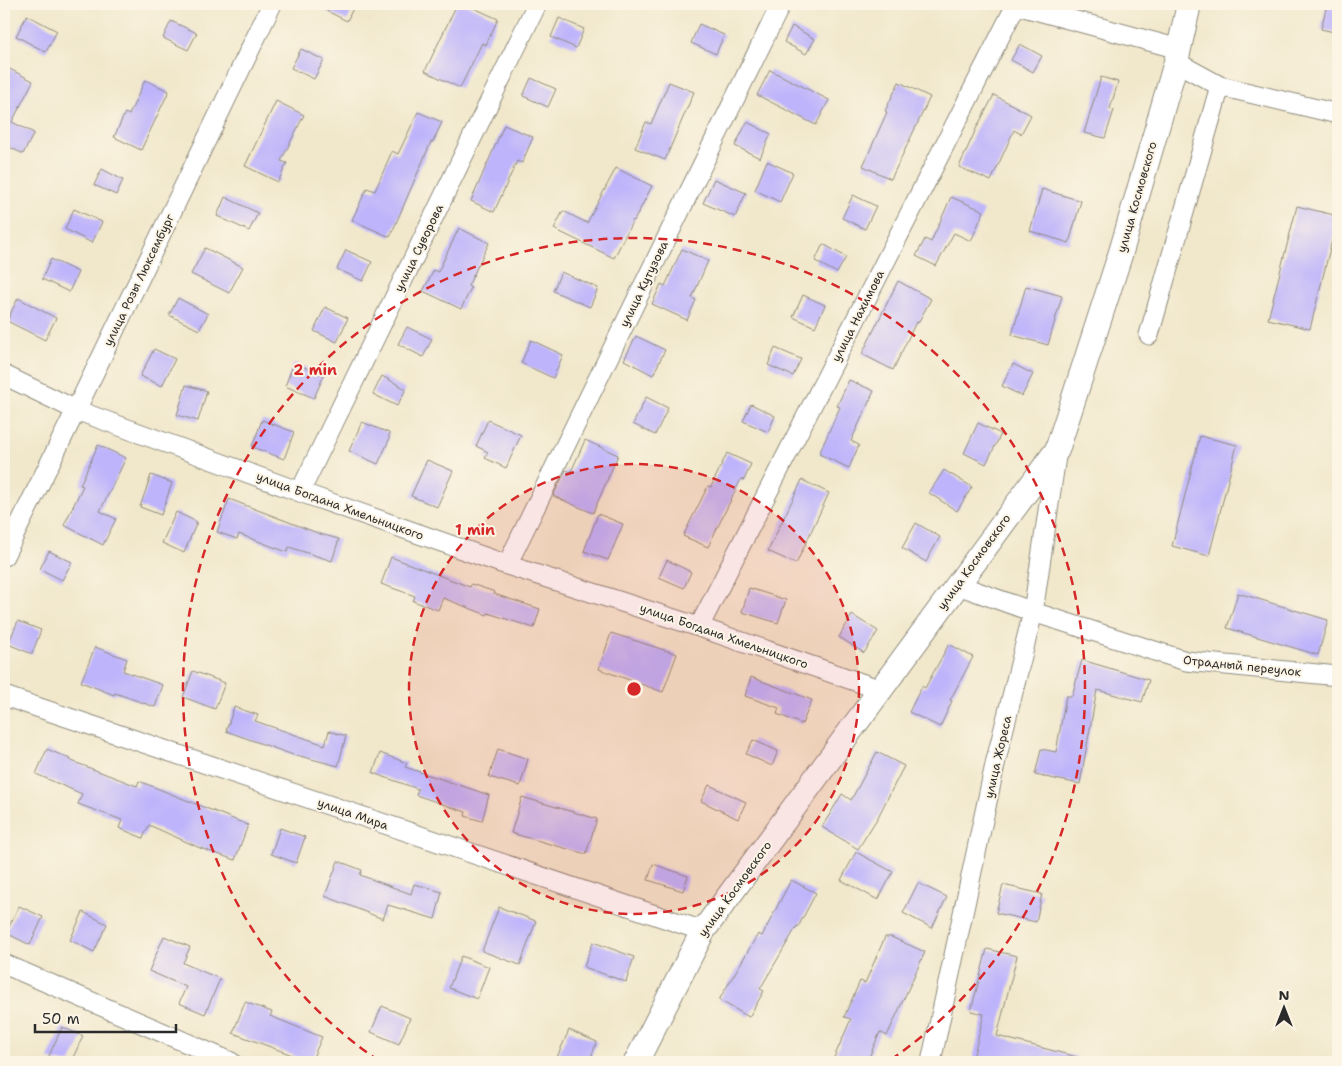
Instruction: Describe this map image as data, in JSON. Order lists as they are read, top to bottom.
{
  "streets": {
    "main road": ["улица Космовского"],
    "street": [
      "улица Суворова",
      "улица Розы Люксембург",
      "улица Кутузова",
      "улица Нахимова",
      "улица Богдана Хмельницкого",
      "Отрадный переулок",
      "улица Жореса",
      "улица Мира"
    ]
  },
  "crossings": [
    ["улица Космовского", "улица Богдана Хмельницкого"],
    ["улица Космовского", "Отрадный переулок"],
    ["улица Космовского", "улица Жореса"],
    ["улица Космовского", "улица Мира"],
    ["улица Суворова", "улица Богдана Хмельницкого"],
    ["улица Розы Люксембург", "улица Богдана Хмельницкого"],
    ["улица Кутузова", "улица Богдана Хмельницкого"],
    ["улица Нахимова", "улица Богдана Хмельницкого"],
    ["Отрадный переулок", "улица Жореса"]
  ],
  "scale_bar": "50 m",
  "north": "top",
  "rings": ["2 min", "1 min"]
}
